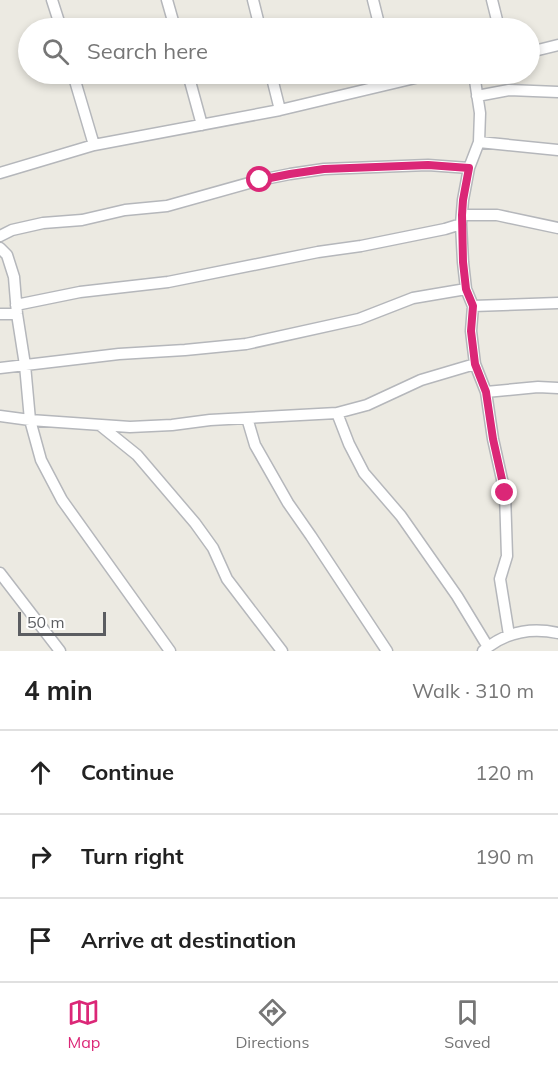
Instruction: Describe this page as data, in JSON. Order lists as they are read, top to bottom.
{
  "scale_bar": "50 m",
  "page": {
    "search": "Search here",
    "scale": "50 m",
    "heading": ["4 min", "Walk · 310 m"],
    "list": [
      ["Continue", "120 m"],
      ["Turn right", "190 m"],
      "Arrive at destination"
    ],
    "nav": ["Map", "Directions", "Saved"]
  }
}
